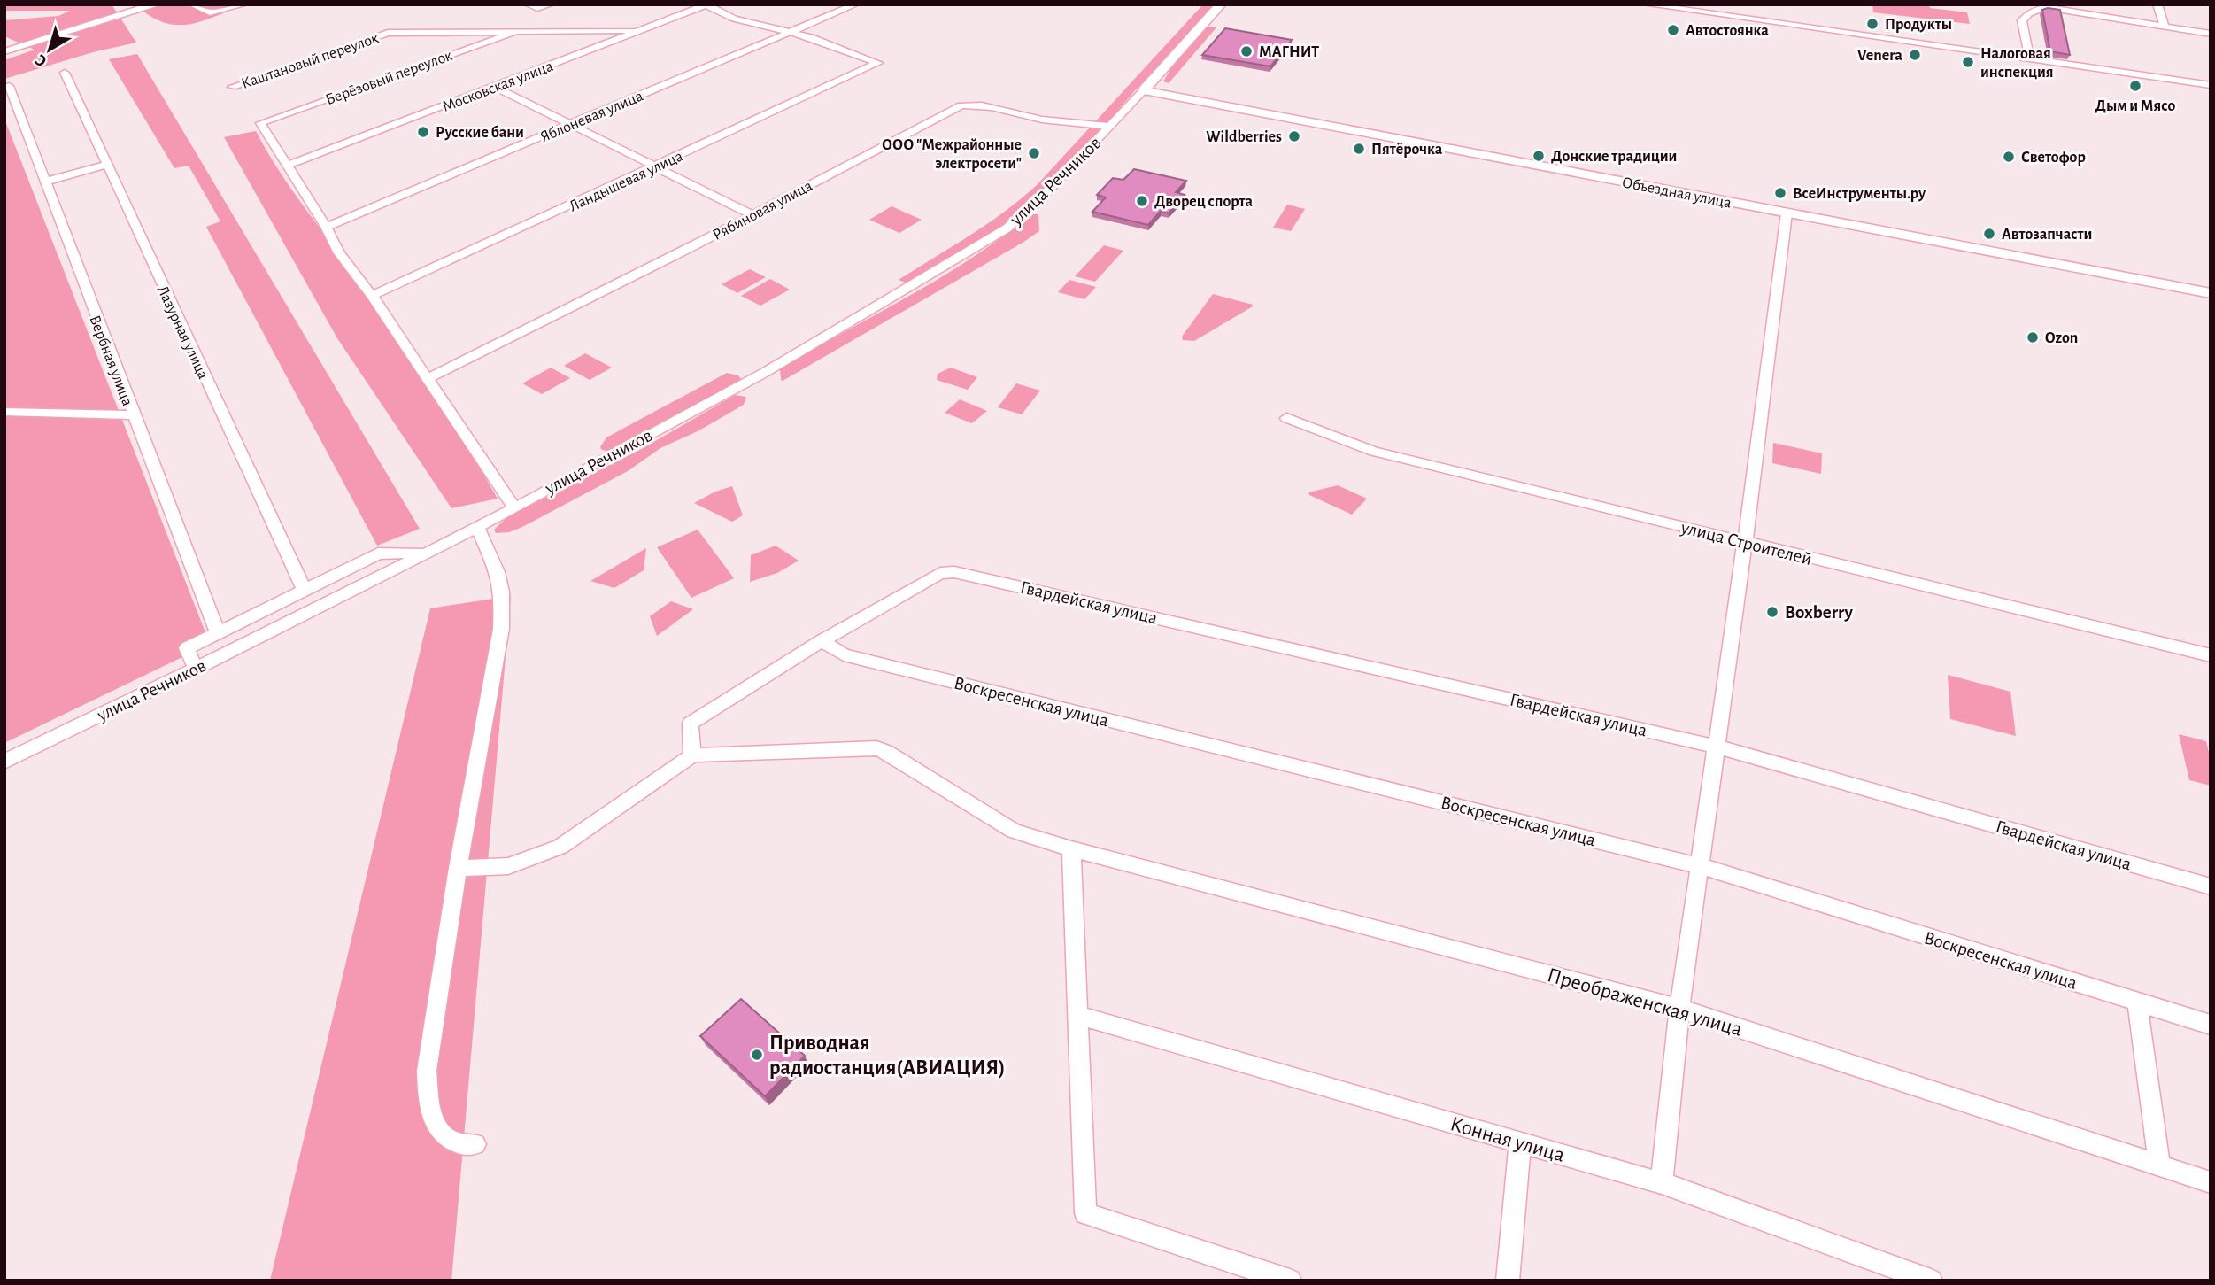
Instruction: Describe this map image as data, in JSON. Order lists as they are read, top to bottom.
{
  "streets": {
    "main road": ["Объездная улица"],
    "street": [
      "Каштановый переулок",
      "Берёзовый переулок",
      "Московская улица",
      "Яблоневая улица",
      "Ландышевая улица",
      "улица Речников",
      "Рябиновая улица",
      "Лазурная улица",
      "Вербная улица",
      "улица Строителей",
      "Гвардейская улица",
      "Воскресенская улица",
      "Преображенская улица",
      "Конная улица"
    ]
  },
  "crossings": [
    ["Каштановый переулок", "Берёзовый переулок"],
    ["Каштановый переулок", "Московская улица"],
    ["Берёзовый переулок", "Московская улица"],
    ["Яблоневая улица", "Ландышевая улица"],
    ["улица Речников", "Объездная улица"],
    ["улица Речников", "Рябиновая улица"],
    ["Гвардейская улица", "Воскресенская улица"]
  ],
  "places": [
    "Продукты",
    "Автостоянка",
    "МАГНИТ",
    "Venera",
    "Налоговая инспекция",
    "Дым и Мясо",
    "Русские бани",
    "Wildberries",
    "Пятёрочка",
    "ООО \"Межрайонные электросети\"",
    "Донские традиции",
    "Светофор",
    "ВсеИнструменты.ру",
    "Дворец спорта",
    "Автозапчасти",
    "Ozon",
    "Boxberry",
    "Приводная радиостанция(АВИАЦИЯ)"
  ],
  "north": "bottom left"
}
